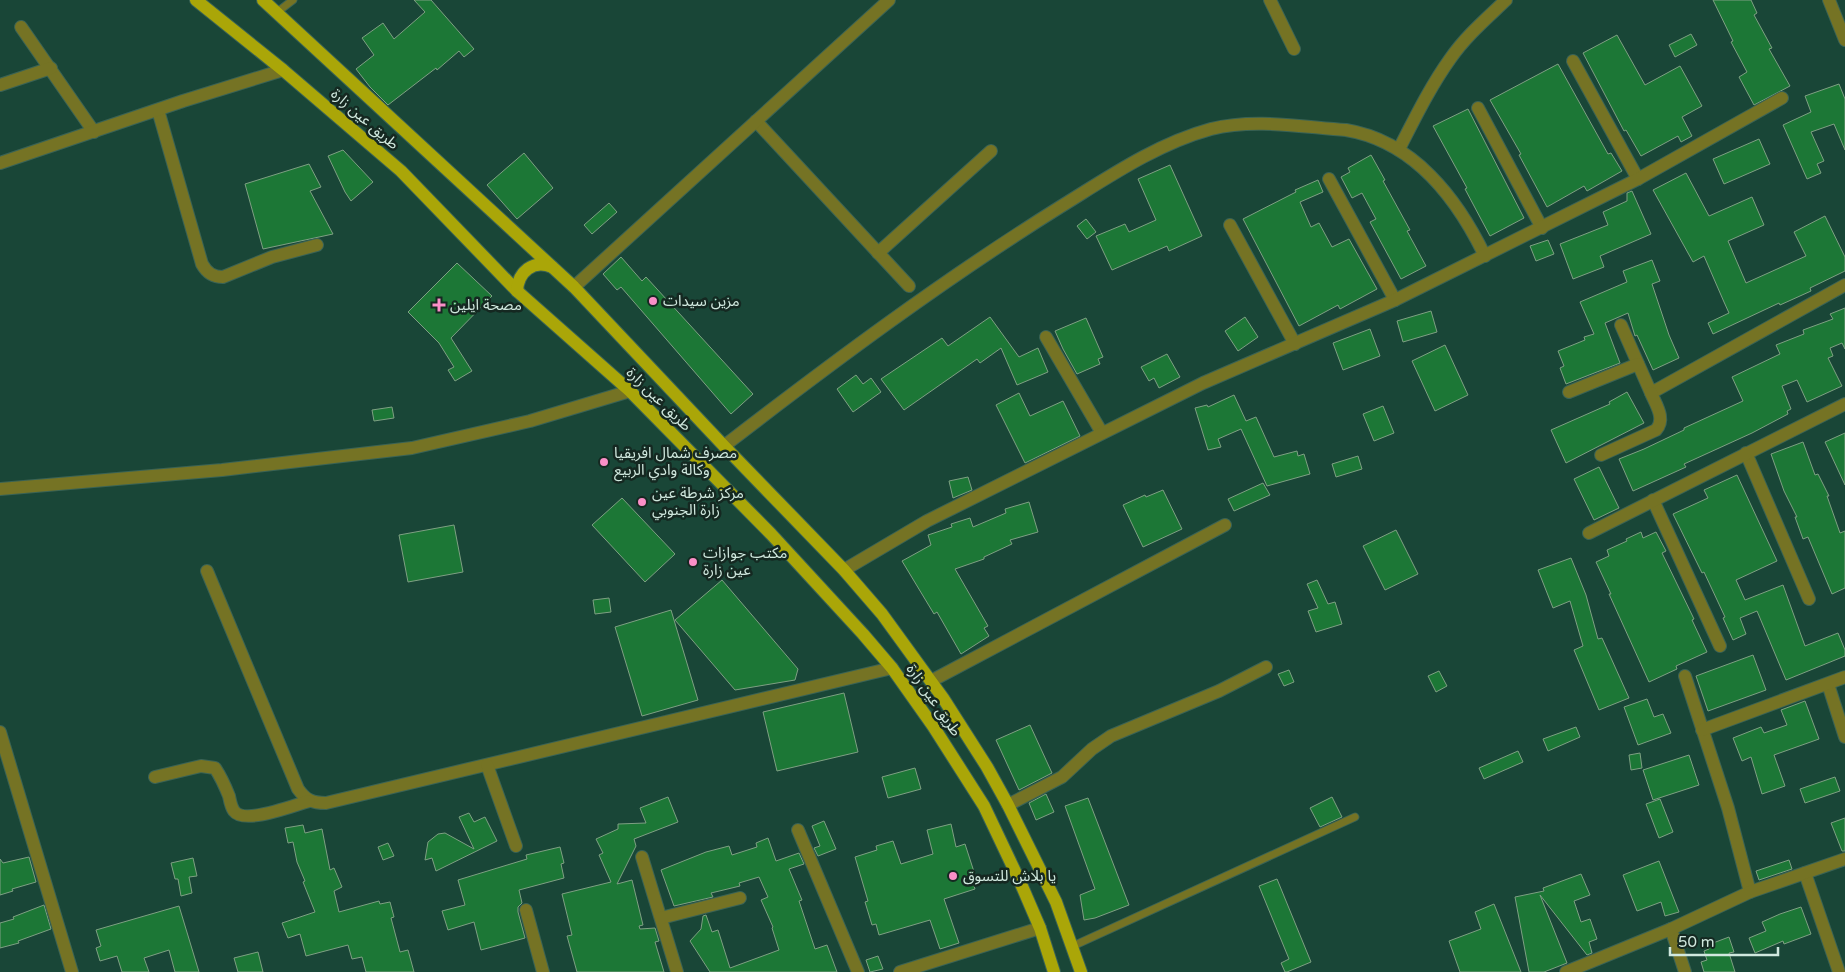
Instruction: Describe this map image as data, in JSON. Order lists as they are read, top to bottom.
{
  "streets": {
    "main road": ["طريق عين زارة"]
  },
  "places": {
    "other": [
      "مزين سيدات",
      "مصرف شمال افريقيا وكالة وادي الربيع",
      "مركز شرطة عين زارة الجنوبي",
      "مكتب جوازات عين زارة",
      "يا بلاش للتسوق"
    ],
    "health": ["مصحة ايلين"]
  },
  "scale_bar": "50 m"
}
